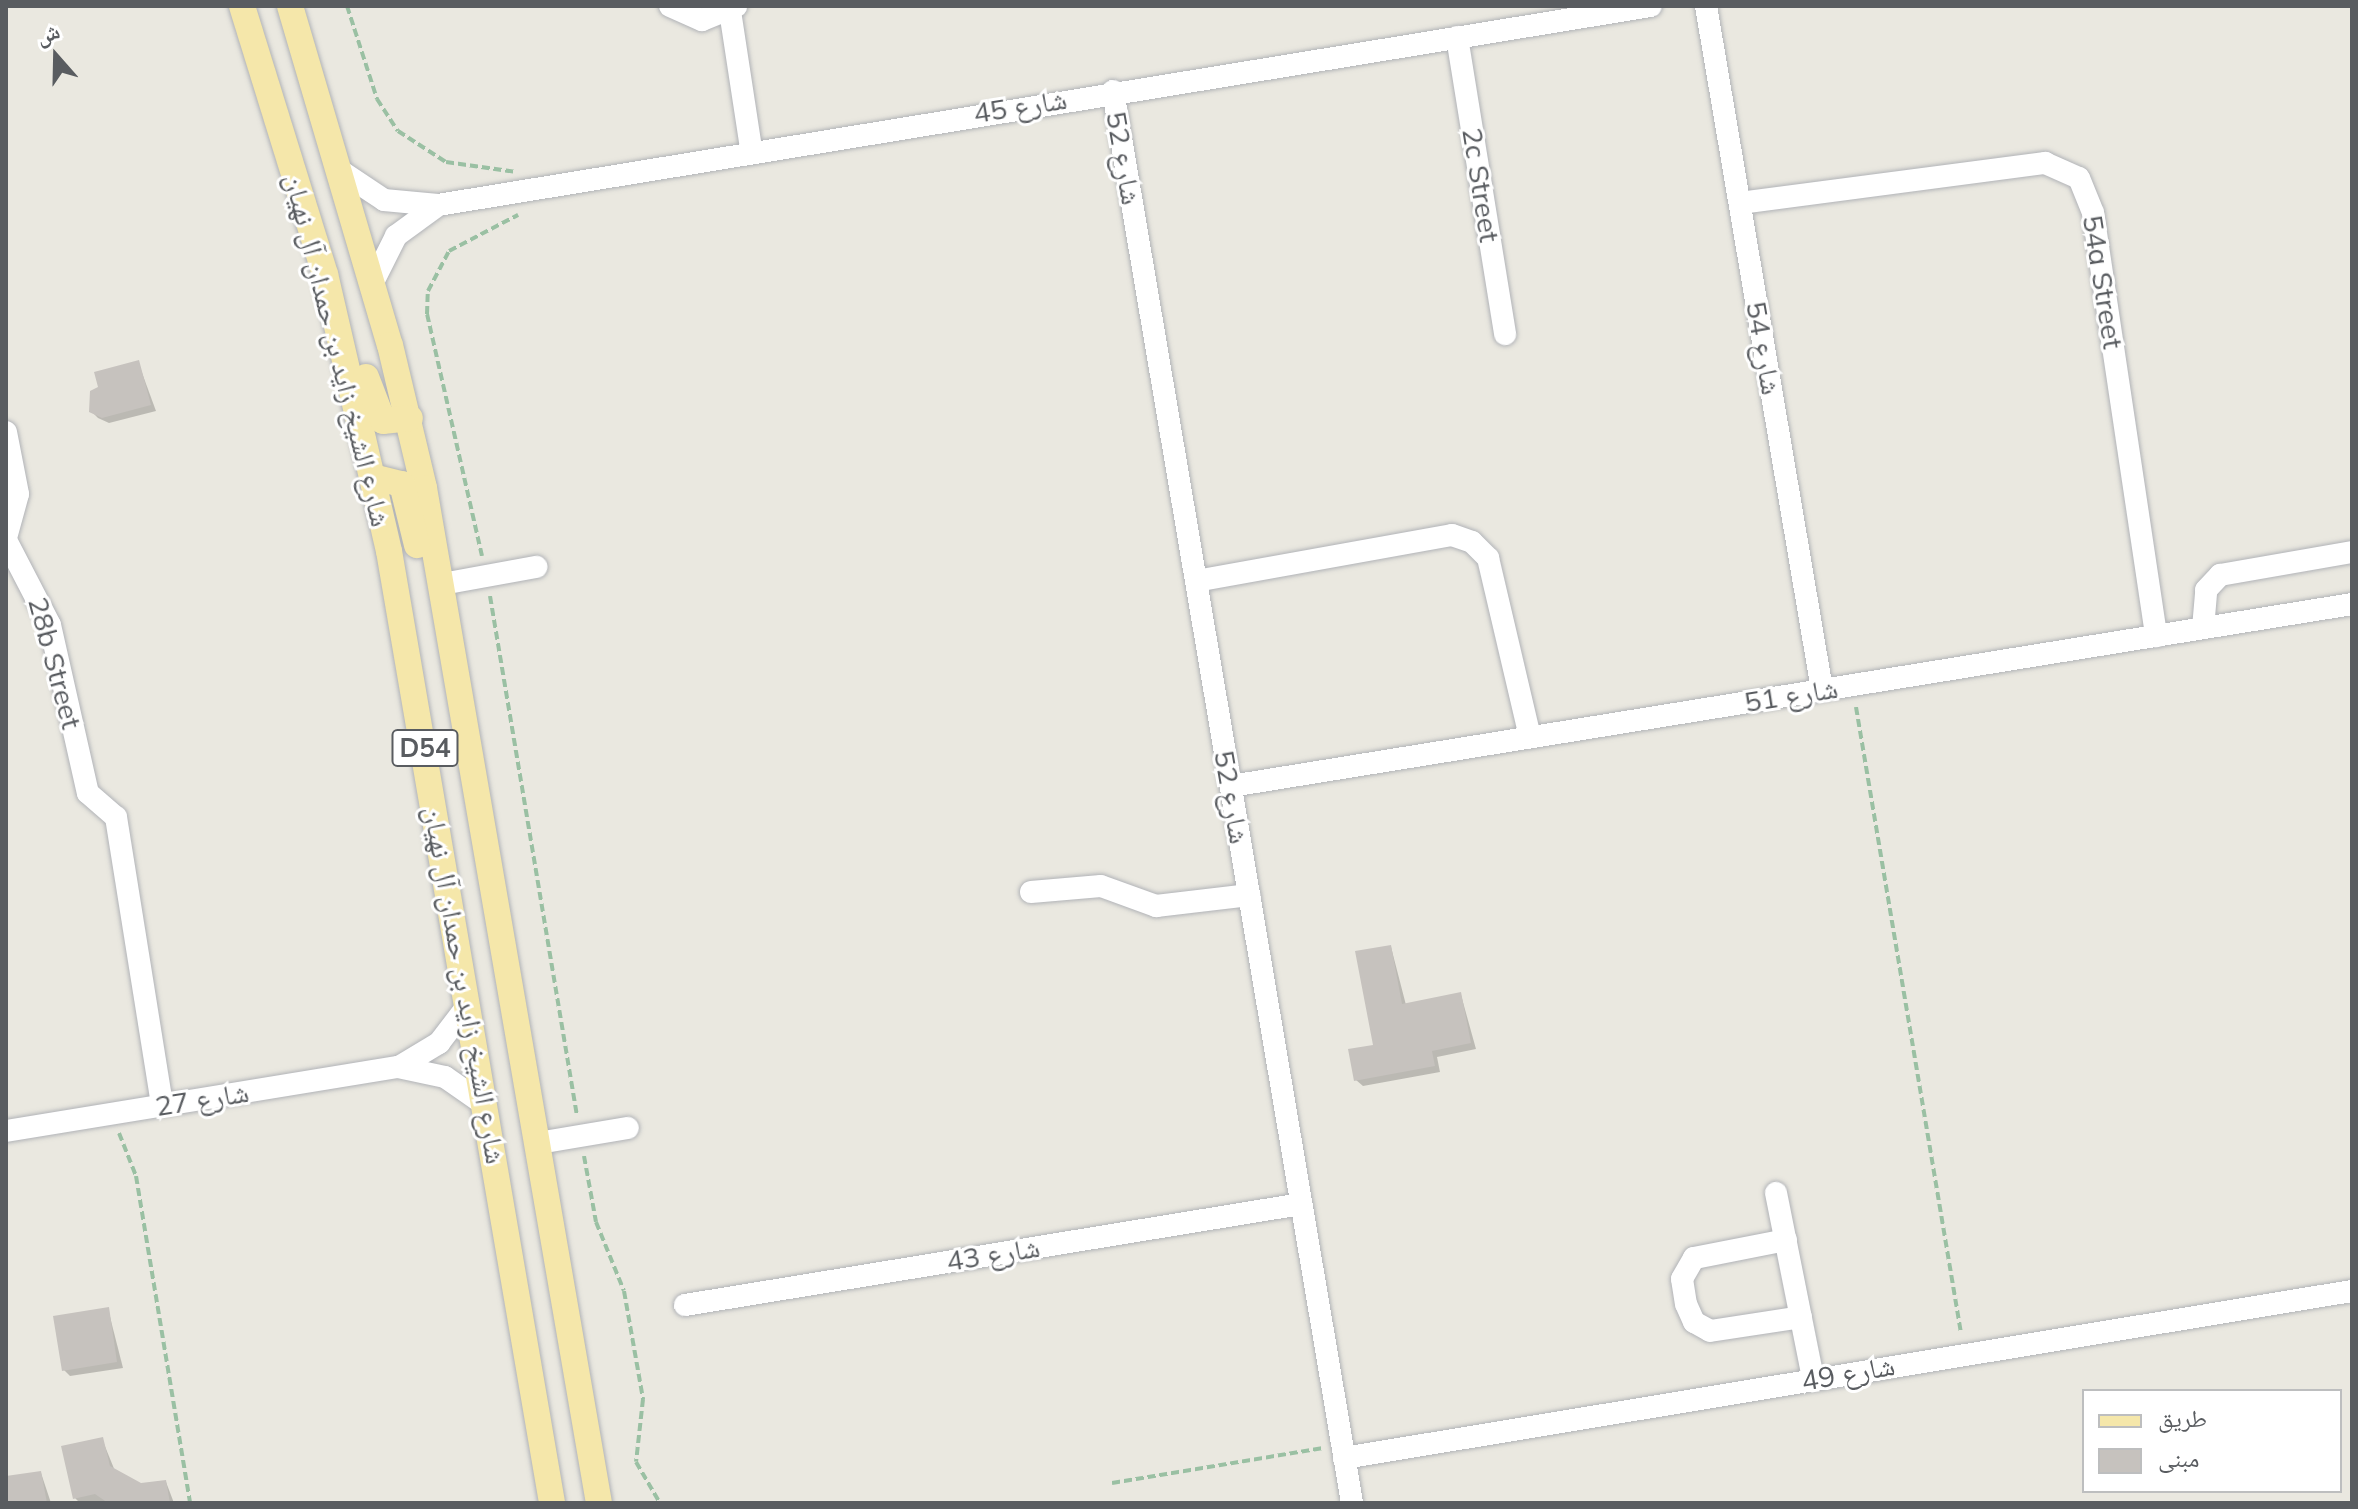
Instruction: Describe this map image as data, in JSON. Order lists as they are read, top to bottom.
{
  "streets": {
    "main road": ["شارع الشيخ زايد بن حمدان آل نهيان", "D54"],
    "street": [
      "شارع 45",
      "شارع 52",
      "2c Street",
      "54a Street",
      "شارع 54",
      "28b Street",
      "شارع 51",
      "شارع 27",
      "شارع 43",
      "شارع 49"
    ]
  },
  "crossings": [
    ["شارع 45", "شارع 52"],
    ["شارع 45", "2c Street"],
    ["شارع 45", "شارع الشيخ زايد بن حمدان آل نهيان"],
    ["شارع 52", "شارع 51"],
    ["شارع 52", "شارع 43"],
    ["شارع 52", "شارع 49"],
    ["54a Street", "شارع 54"],
    ["54a Street", "شارع 51"],
    ["شارع 54", "شارع 51"],
    ["شارع الشيخ زايد بن حمدان آل نهيان", "شارع 27"],
    ["28b Street", "شارع 27"]
  ],
  "legend": ["طريق", "مبنى"],
  "north": "top"
}
